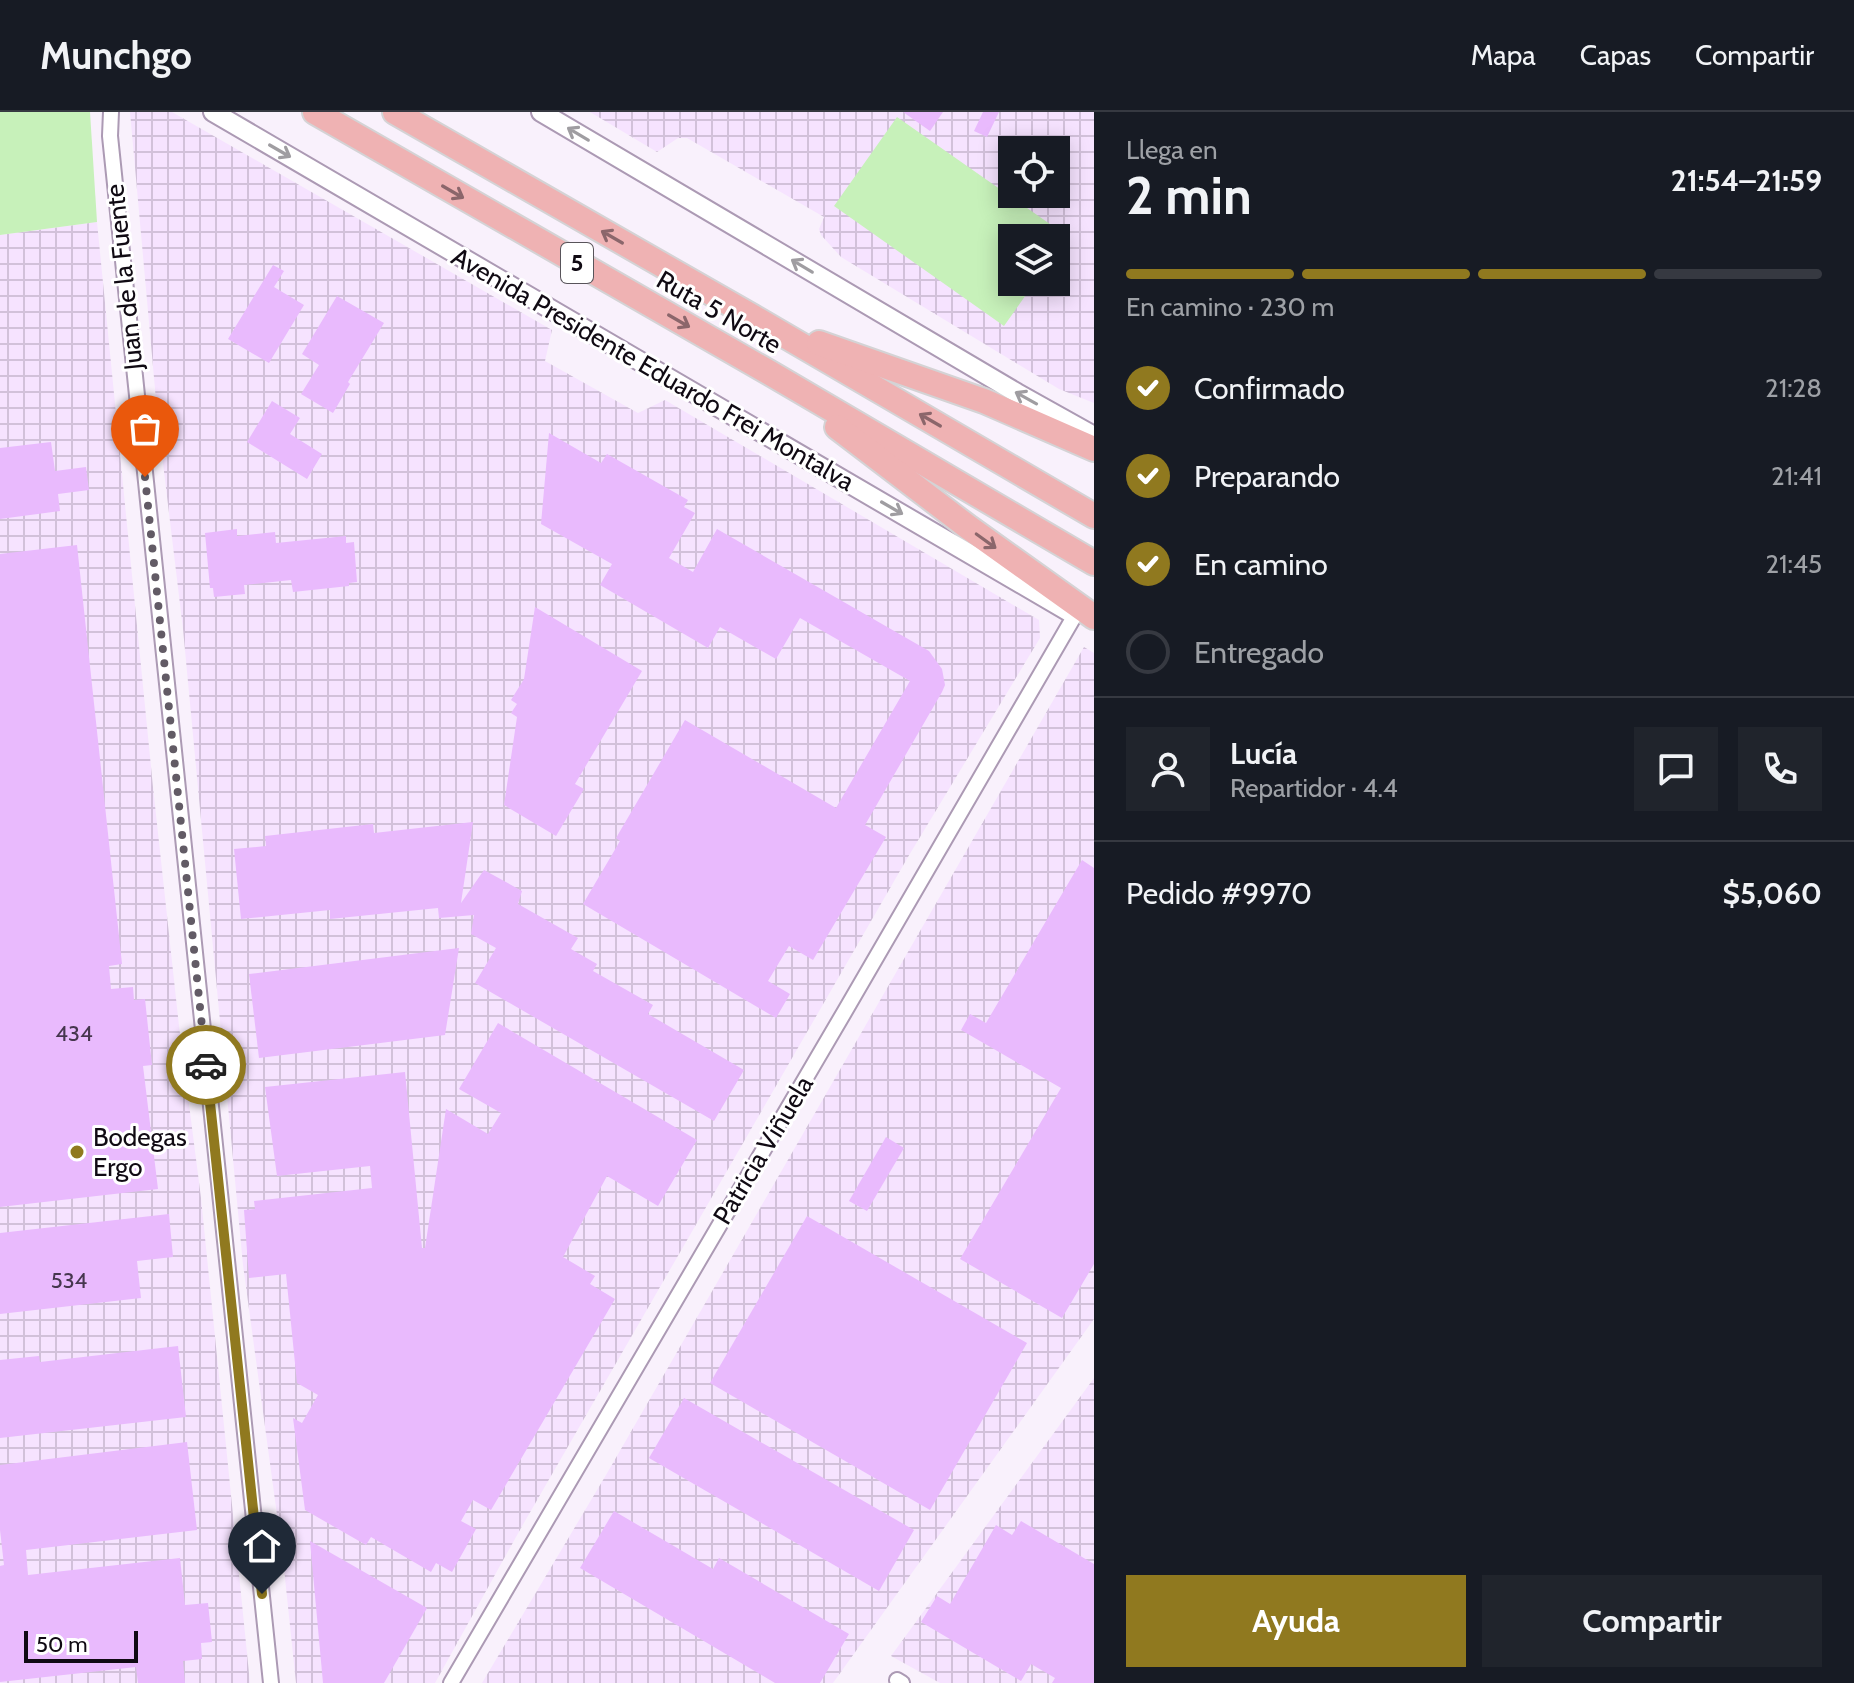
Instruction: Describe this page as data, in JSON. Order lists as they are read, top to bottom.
{
  "streets": {
    "highway": ["5", "Ruta 5 Norte"],
    "main road": ["Avenida Presidente Eduardo Frei Montalva"],
    "street": ["Juan de la Fuente", "Patricia Viñuela"]
  },
  "crossings": [
    ["Avenida Presidente Eduardo Frei Montalva", "Patricia Viñuela"]
  ],
  "places": ["Bodegas Ergo"],
  "house_numbers": ["434", "534"],
  "scale_bar": "50 m",
  "page": {
    "header": "Munchgo",
    "nav": ["Mapa", "Capas", "Compartir"],
    "heading": ["2 min", "Llega en", "21:54–21:59"],
    "panel": [
      "Lucía",
      "Repartidor · 4.4",
      "Pedido #9970",
      "$5,060"
    ],
    "bar": "En camino · 230 m",
    "list": [
      ["Confirmado", "21:28"],
      ["Preparando", "21:41"],
      ["En camino", "21:45"],
      "Entregado"
    ],
    "buttons": ["Ayuda", "Compartir"],
    "scale": "50 m"
  }
}
